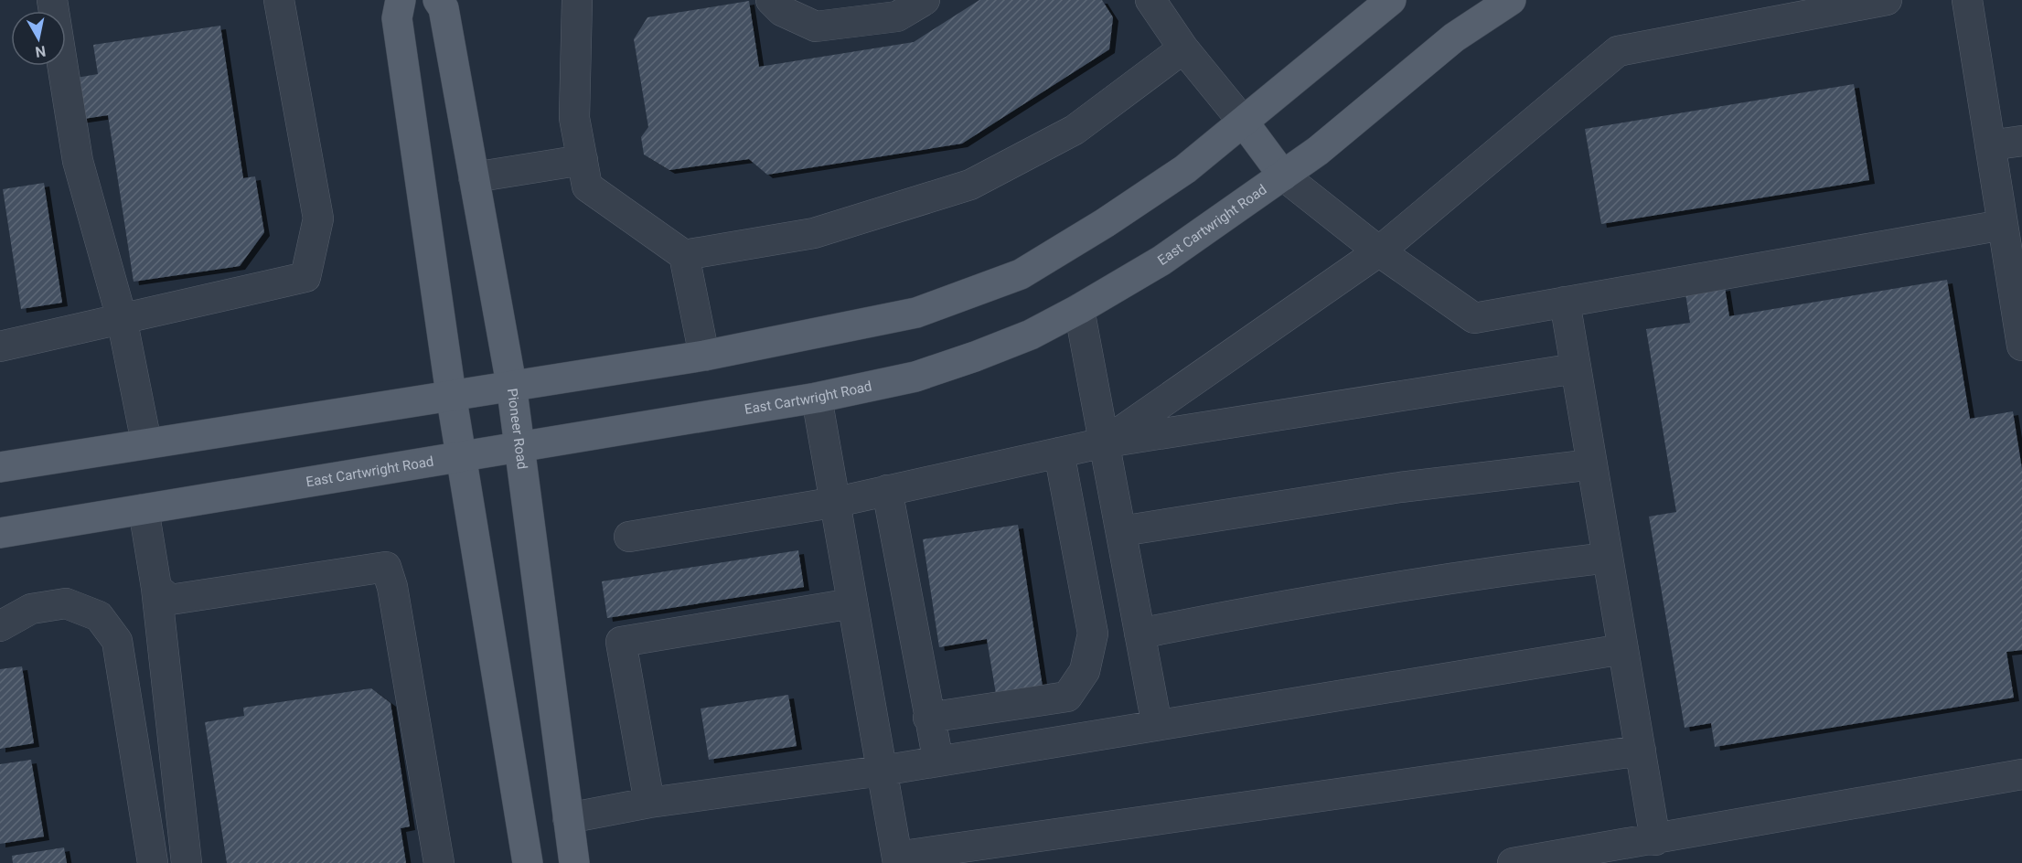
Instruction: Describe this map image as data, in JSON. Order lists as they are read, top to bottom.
{
  "streets": {
    "main road": ["East Cartwright Road", "Pioneer Road"]
  },
  "crossings": [
    ["East Cartwright Road", "Pioneer Road"]
  ],
  "north": "bottom"
}
